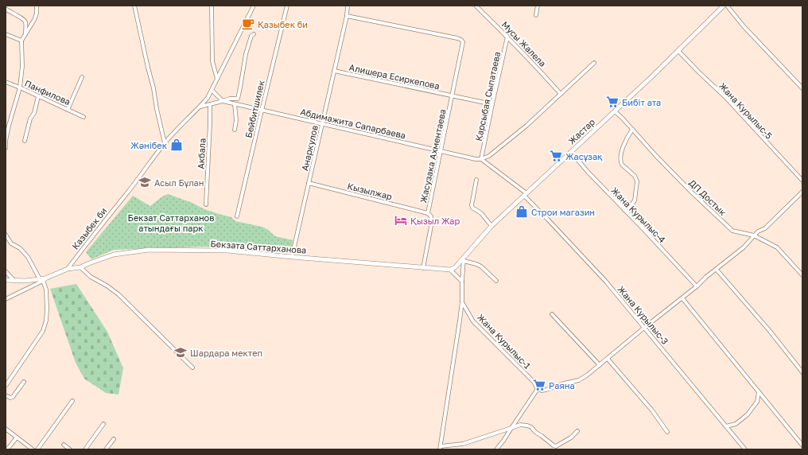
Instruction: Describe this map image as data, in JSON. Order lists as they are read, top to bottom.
{
  "streets": {
    "street": [
      "Мусы Жалела",
      "Алишера Есиркепова",
      "Панфилова",
      "Карсыбая Сыпатаева",
      "Бейбитшилек",
      "Жана Курылыс-5",
      "Абдимажита Сапарбаева",
      "Жастар",
      "Анаркулов",
      "Акбала",
      "Жасузака Ахментаева",
      "Кызылжар",
      "ДП Достык",
      "Жана Курылыс-4",
      "Казыбек би",
      "Бекзата Саттарханова",
      "Жана Курылыс-3",
      "Жана Курылыс-1"
    ]
  },
  "crossings": [
    ["Мусы Жалела", "Карсыбая Сыпатаева"],
    ["Алишера Есиркепова", "Карсыбая Сыпатаева"],
    ["Алишера Есиркепова", "Анаркулов"],
    ["Алишера Есиркепова", "Жасузака Ахментаева"],
    ["Карсыбая Сыпатаева", "Абдимажита Сапарбаева"],
    ["Бейбитшилек", "Абдимажита Сапарбаева"],
    ["Жана Курылыс-5", "Жастар"],
    ["Абдимажита Сапарбаева", "Жастар"],
    ["Абдимажита Сапарбаева", "Анаркулов"],
    ["Абдимажита Сапарбаева", "Жасузака Ахментаева"],
    ["Абдимажита Сапарбаева", "Жана Курылыс-3"],
    ["Жастар", "ДП Достык"],
    ["Жастар", "Жана Курылыс-4"],
    ["Жастар", "Бекзата Саттарханова"],
    ["Жастар", "Жана Курылыс-3"],
    ["Анаркулов", "Жасузака Ахментаева"],
    ["Анаркулов", "Кызылжар"],
    ["Анаркулов", "Бекзата Саттарханова"],
    ["Жасузака Ахментаева", "Кызылжар"],
    ["Жасузака Ахментаева", "Бекзата Саттарханова"],
    ["Казыбек би", "Бекзата Саттарханова"]
  ],
  "parks": ["Бекзат Саттарханов атындағы парк"],
  "places": {
    "cafe": ["Қазыбек би"],
    "supermarket": ["Бибіт ата", "Жасұзақ", "Раяна"],
    "shop": ["Жәнібек", "Строи магазин"],
    "school or university": ["Асыл Бұлан", "Шардара мектеп"],
    "hotel": ["Қызыл Жар"]
  }
}
